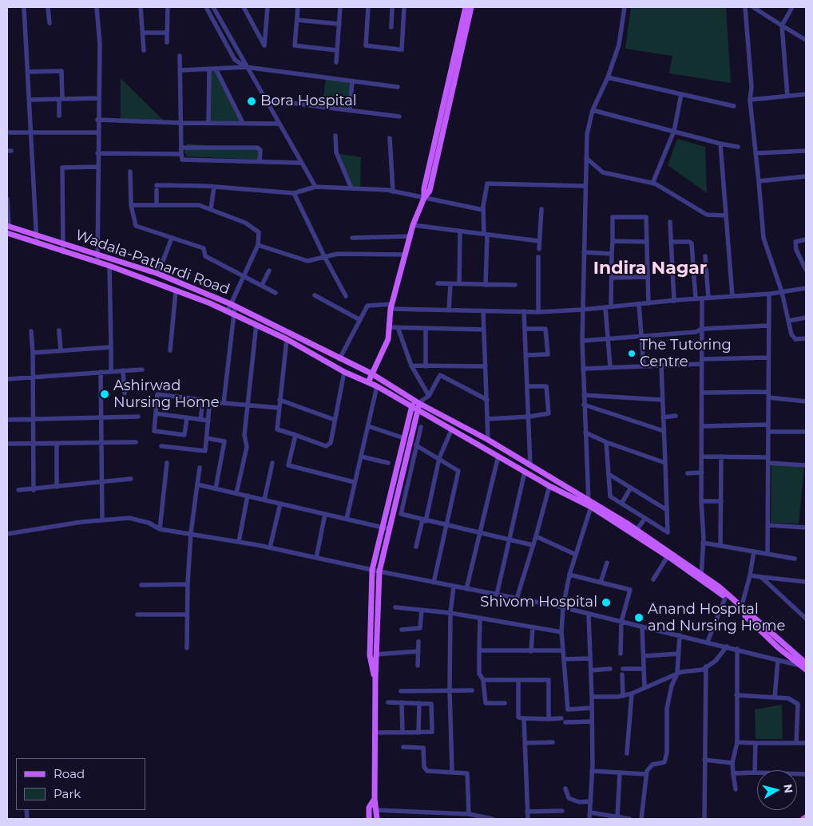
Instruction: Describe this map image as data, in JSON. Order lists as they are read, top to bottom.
{
  "streets": {
    "main road": ["Wadala-Pathardi Road"]
  },
  "districts": ["Indira Nagar"],
  "places": [
    "Bora Hospital",
    "The Tutoring Centre",
    "Ashirwad Nursing Home",
    "Shivom Hospital",
    "Anand Hospital and Nursing Home"
  ],
  "legend": ["Road", "Park"],
  "north": "right"
}
